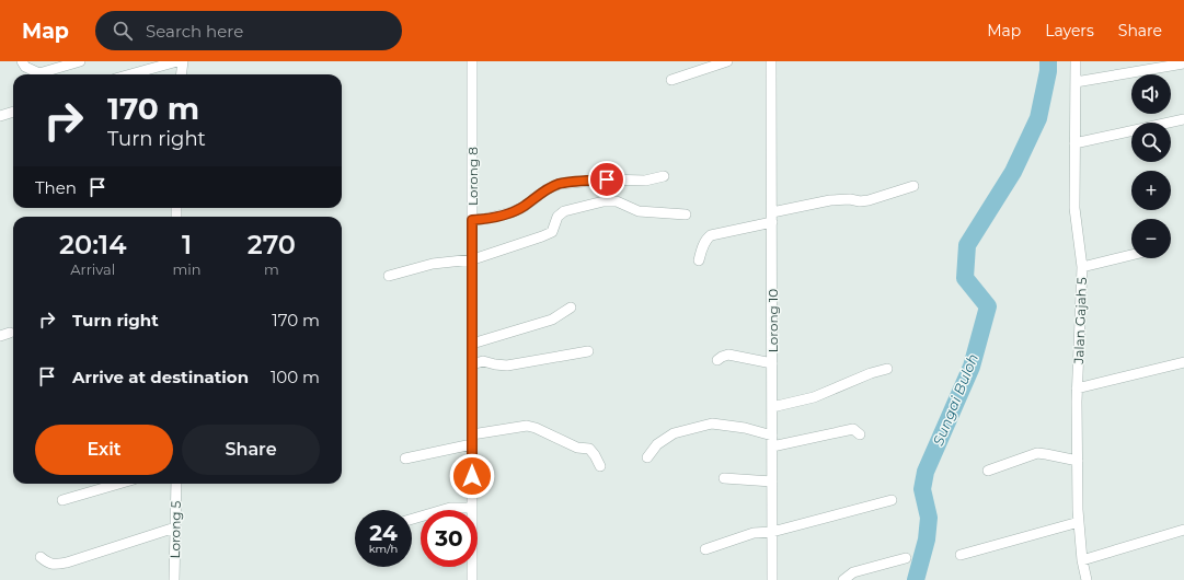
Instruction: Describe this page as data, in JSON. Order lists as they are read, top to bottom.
{
  "streets": {
    "street": [
      "Lorong 8",
      "Lorong 10",
      "Jalan Gajah 5",
      "Lorong 5"
    ]
  },
  "water": ["Sungai Buloh"],
  "page": {
    "header": "Map",
    "search": "Search here",
    "nav": ["Map", "Layers", "Share"],
    "map_buttons": ["+", "−"],
    "turn": ["170 m", "Turn right"],
    "then": "Then",
    "eta": [
      "20:14",
      "Arrival",
      "1",
      "min",
      "270",
      "m"
    ],
    "list": [
      {
        "name": "Turn right",
        "value": "170 m"
      },
      {
        "name": "Arrive at destination",
        "value": "100 m"
      }
    ],
    "buttons": ["Exit", "Share"],
    "speed": "24 km/h",
    "limit": "30"
  }
}
